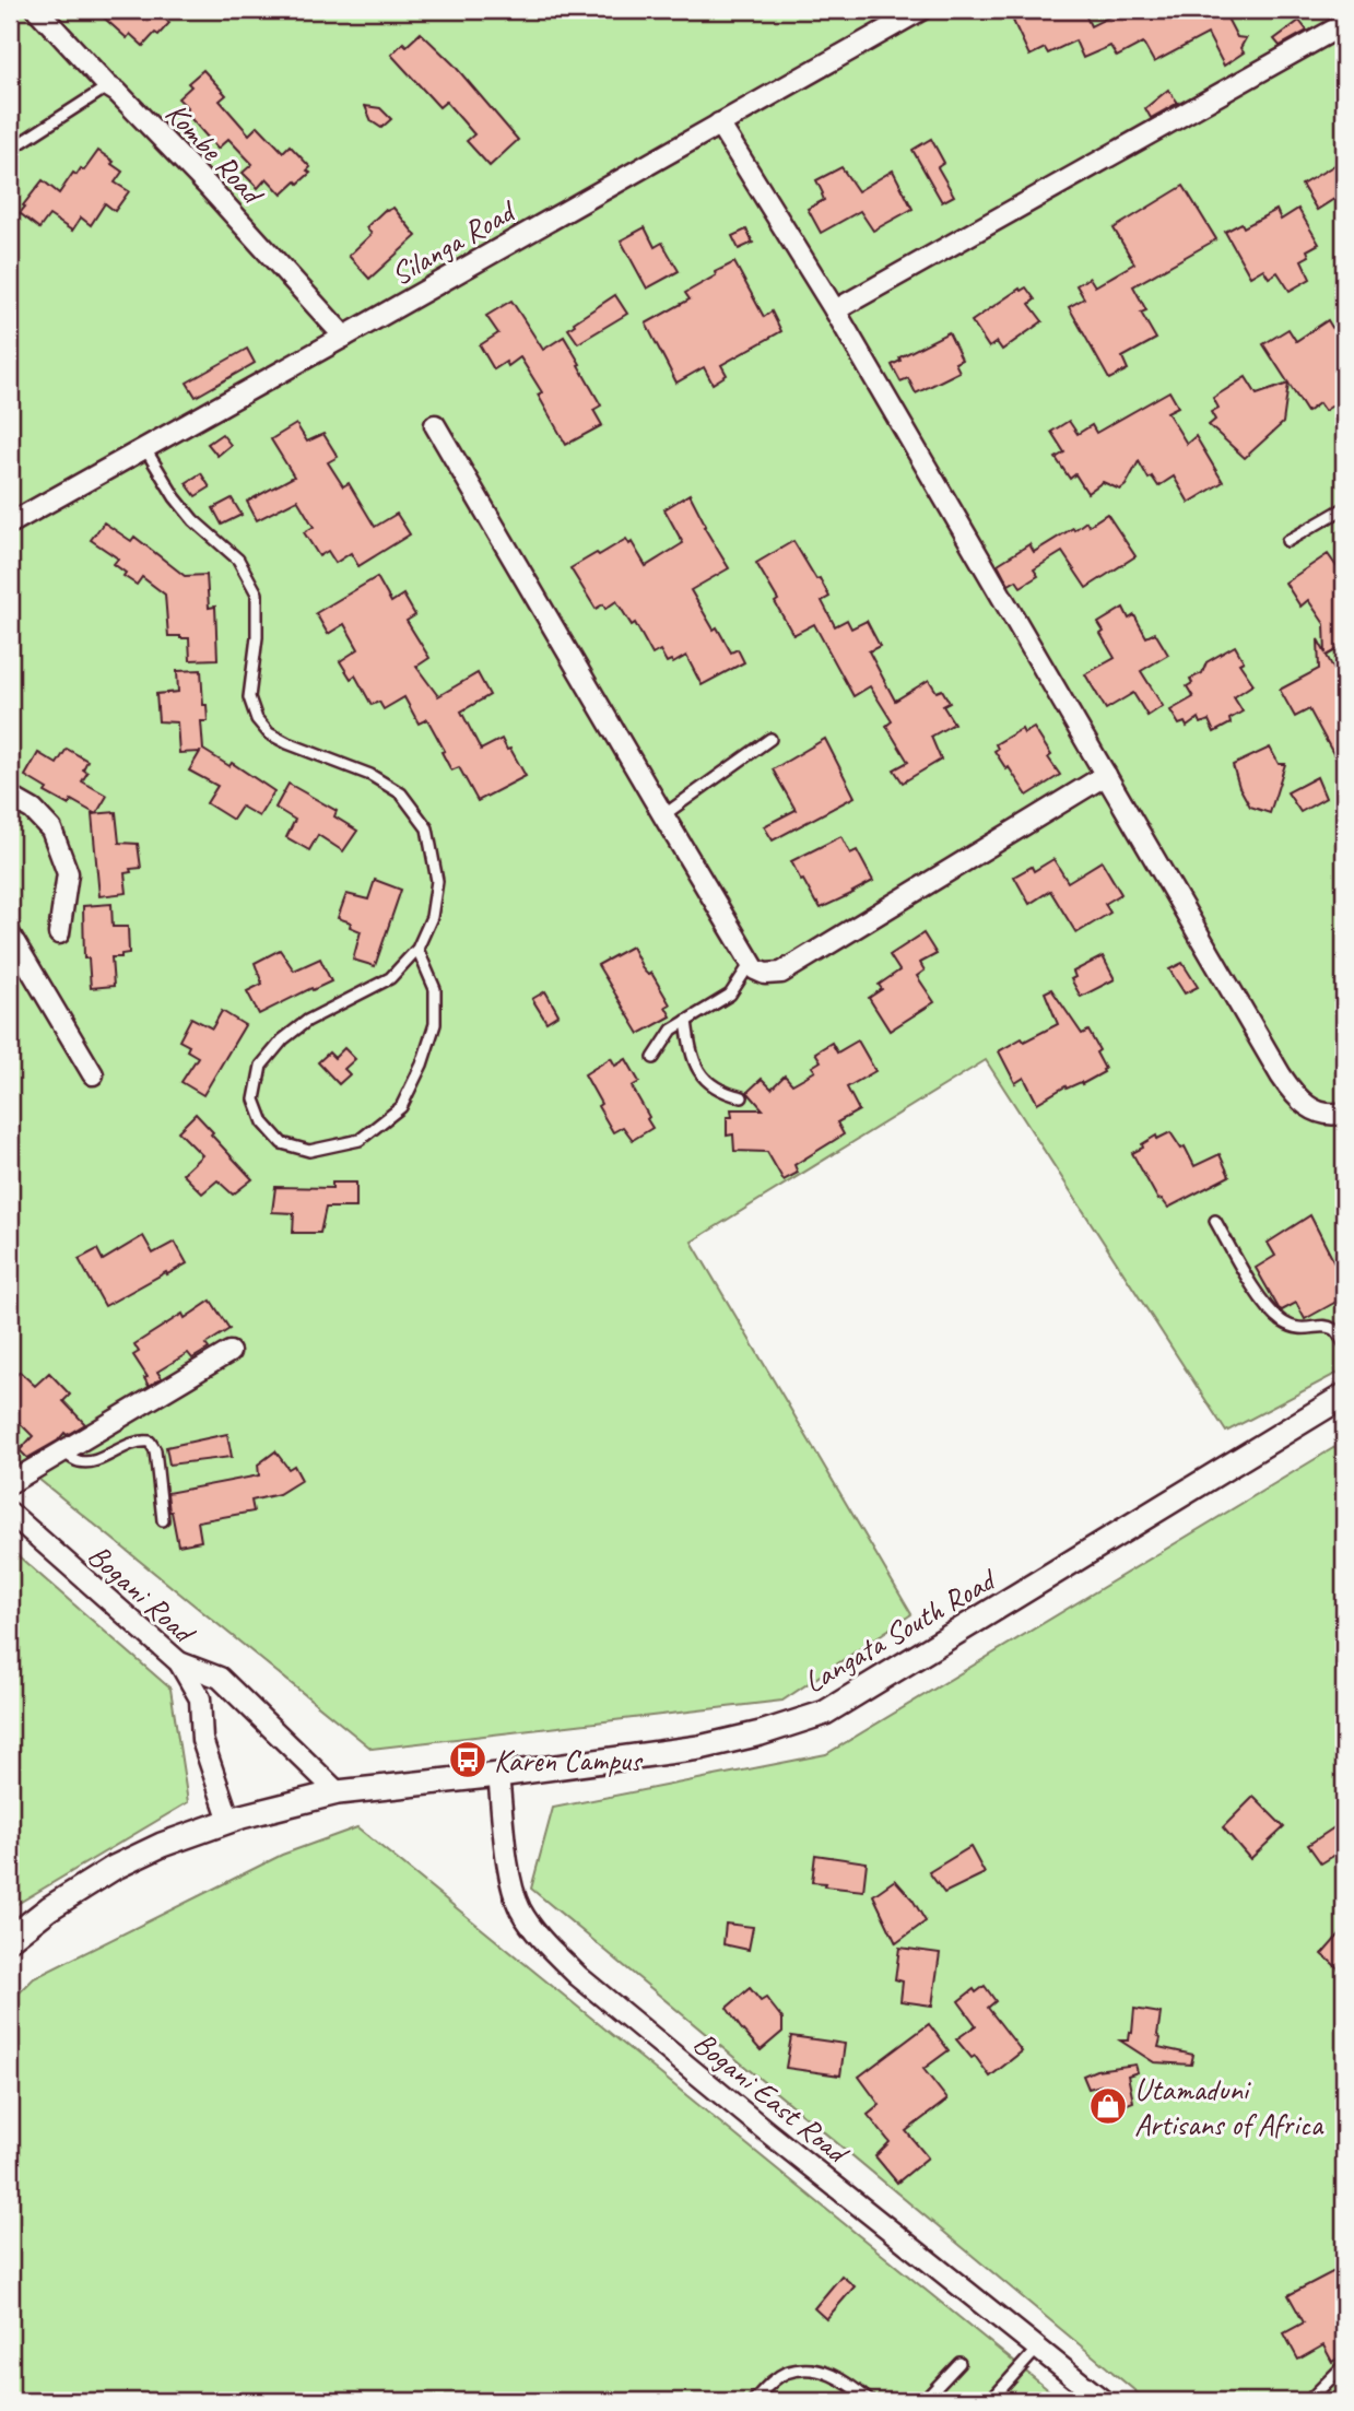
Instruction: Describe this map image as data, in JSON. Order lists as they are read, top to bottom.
{
  "streets": {
    "street": [
      "Kombe Road",
      "Silanga Road",
      "Bogani Road",
      "Langata South Road",
      "Bogani East Road"
    ]
  },
  "crossings": [
    ["Kombe Road", "Silanga Road"],
    ["Bogani Road", "Langata South Road"],
    ["Langata South Road", "Bogani East Road"]
  ],
  "places": {
    "bus stop": ["Karen Campus"],
    "shop": ["Utamaduni Artisans of Africa"]
  }
}
